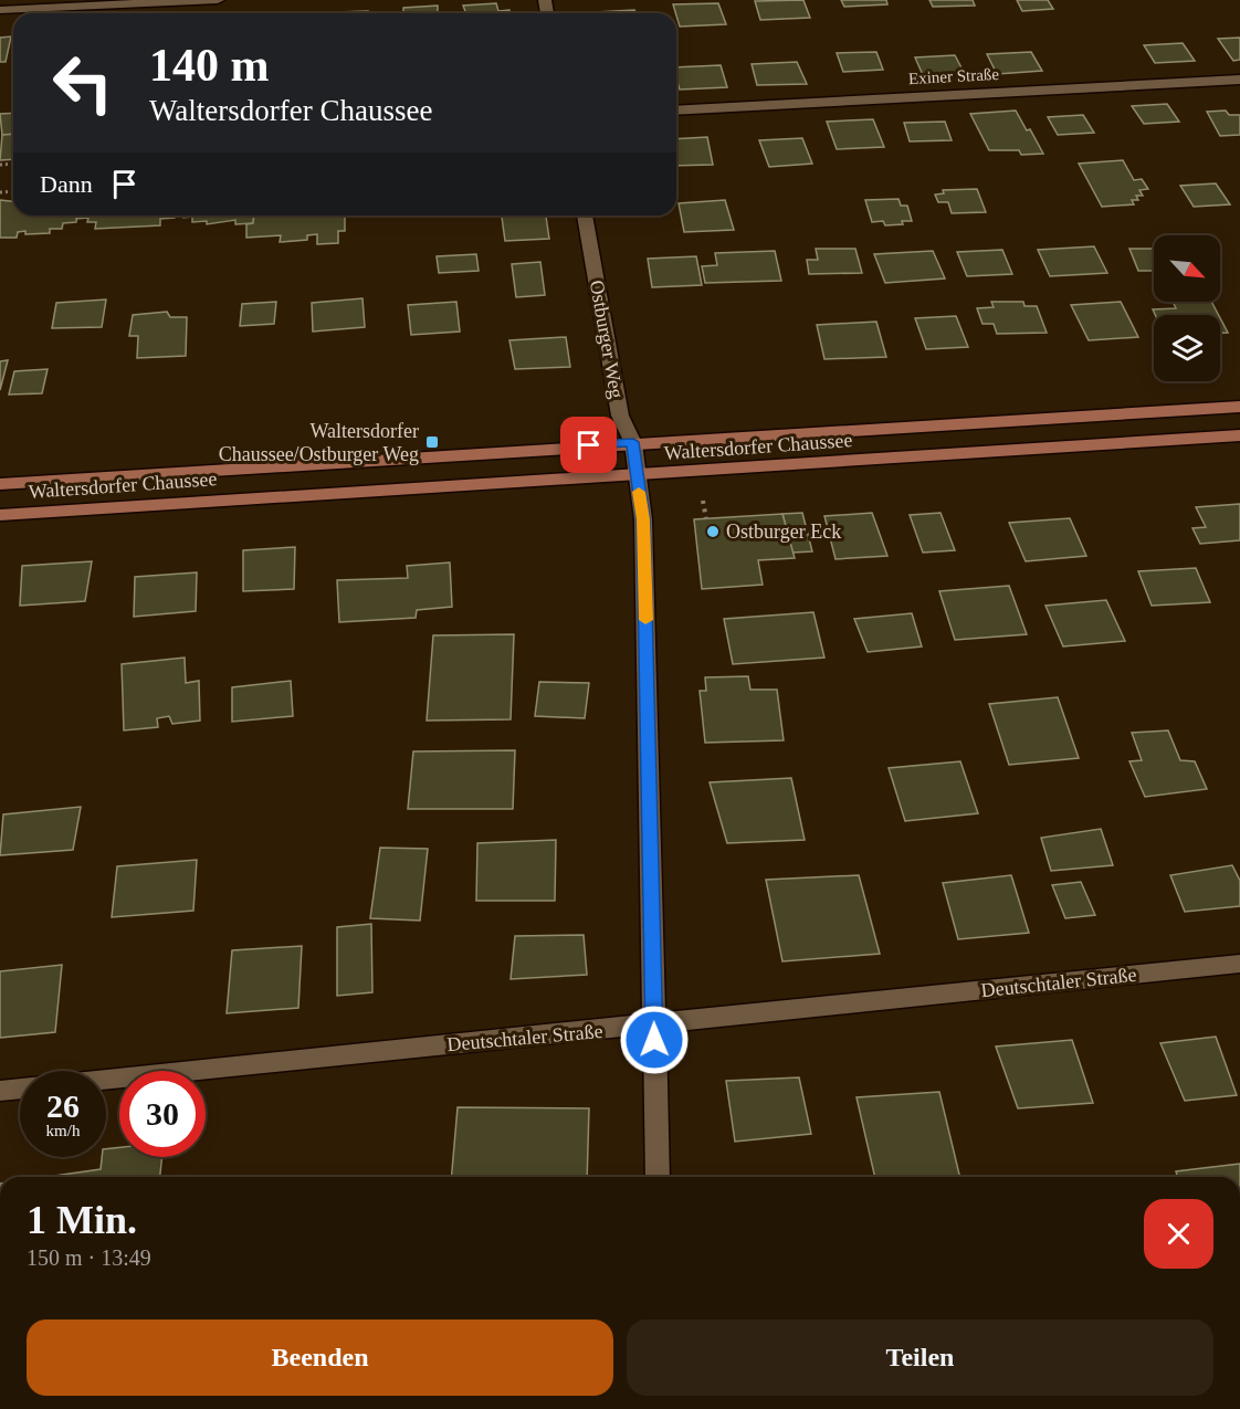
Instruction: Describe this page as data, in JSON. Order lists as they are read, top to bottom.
{
  "streets": {
    "main road": ["Waltersdorfer Chaussee"],
    "street": ["Exiner Straße", "Ostburger Weg", "Deutschtaler Straße"]
  },
  "crossings": [
    ["Ostburger Weg", "Waltersdorfer Chaussee"],
    ["Ostburger Weg", "Deutschtaler Straße"]
  ],
  "places": {
    "transit": ["Waltersdorfer Chaussee/Ostburger Weg"],
    "other": ["Ostburger Eck"]
  },
  "north": "bottom right",
  "page": {
    "turn": ["140 m", "Waltersdorfer Chaussee"],
    "then": "Dann",
    "speed": "26 km/h",
    "limit": "30",
    "heading": ["1 Min.", "150 m · 13:49"],
    "buttons": ["Beenden", "Teilen"]
  }
}
